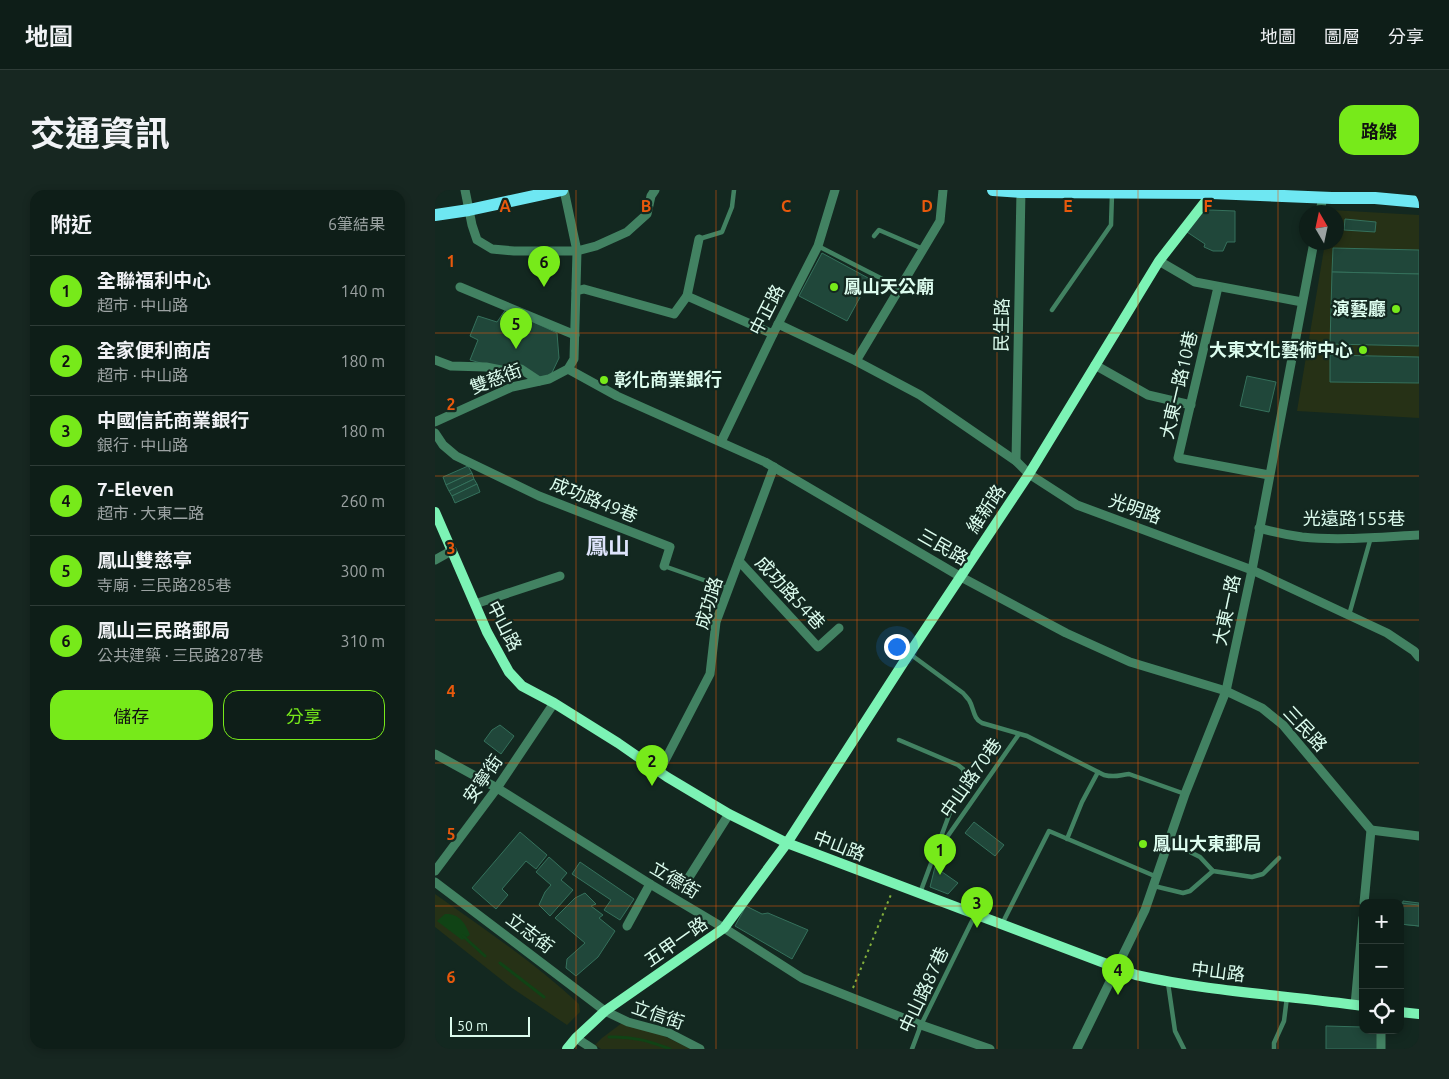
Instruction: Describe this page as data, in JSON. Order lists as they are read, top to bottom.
{
  "streets": {
    "main road": ["維新路", "中山路", "五甲一路"],
    "street": [
      "中正路",
      "民生路",
      "雙慈街",
      "大東一路10巷",
      "成功路49巷",
      "光明路",
      "光遠路155巷",
      "三民路",
      "成功路54巷",
      "成功路",
      "大東一路",
      "安寧街",
      "立德街",
      "立志街",
      "立信街"
    ],
    "lane": ["中山路70巷", "中山路87巷"]
  },
  "crossings": [
    ["中正路", "光明路"],
    ["中正路", "三民路"],
    ["民生路", "光明路"],
    ["雙慈街", "三民路"],
    ["大東一路10巷", "大東一路"],
    ["成功路49巷", "成功路"],
    ["維新路", "光明路"],
    ["維新路", "三民路"],
    ["維新路", "中山路"],
    ["維新路", "中山路70巷"],
    ["維新路", "五甲一路"],
    ["光明路", "大東一路"],
    ["光遠路155巷", "大東一路"],
    ["三民路", "成功路"],
    ["三民路", "大東一路"],
    ["成功路54巷", "成功路"],
    ["成功路", "中山路"],
    ["大東一路", "中山路"],
    ["中山路", "中山路70巷"],
    ["中山路", "安寧街"],
    ["中山路", "五甲一路"],
    ["中山路", "中山路87巷"],
    ["安寧街", "立德街"],
    ["立德街", "五甲一路"],
    ["立德街", "中山路87巷"],
    ["立志街", "五甲一路"],
    ["立志街", "立信街"],
    ["五甲一路", "立信街"]
  ],
  "districts": ["鳳山"],
  "places": [
    "鳳山天公廟",
    "演藝廳",
    "大東文化藝術中心",
    "彰化商業銀行",
    "鳳山大東郵局"
  ],
  "scale_bar": "50 m",
  "north": "top",
  "page": {
    "header": "地圖",
    "nav": ["地圖", "圖層", "分享"],
    "title": "交通資訊",
    "buttons": [
      "路線",
      ["儲存", "分享"]
    ],
    "heading": ["附近", "6筆結果"],
    "pins": [
      "6",
      "5",
      "2",
      "1",
      "3",
      "4"
    ],
    "list": [
      {
        "mark": "1",
        "name": "全聯福利中心",
        "note": "超市 · 中山路",
        "value": "140 m"
      },
      {
        "mark": "2",
        "name": "全家便利商店",
        "note": "超市 · 中山路",
        "value": "180 m"
      },
      {
        "mark": "3",
        "name": "中國信託商業銀行",
        "note": "銀行 · 中山路",
        "value": "180 m"
      },
      {
        "mark": "4",
        "name": "7-Eleven",
        "note": "超市 · 大東二路",
        "value": "260 m"
      },
      {
        "mark": "5",
        "name": "鳳山雙慈亭",
        "note": "寺廟 · 三民路285巷",
        "value": "300 m"
      },
      {
        "mark": "6",
        "name": "鳳山三民路郵局",
        "note": "公共建築 · 三民路287巷",
        "value": "310 m"
      }
    ],
    "map_buttons": ["+", "−"],
    "scale": "50 m"
  },
  "grid": {
    "columns": [
      "A",
      "B",
      "C",
      "D",
      "E",
      "F"
    ],
    "rows": [
      "1",
      "2",
      "3",
      "4",
      "5",
      "6"
    ]
  }
}
